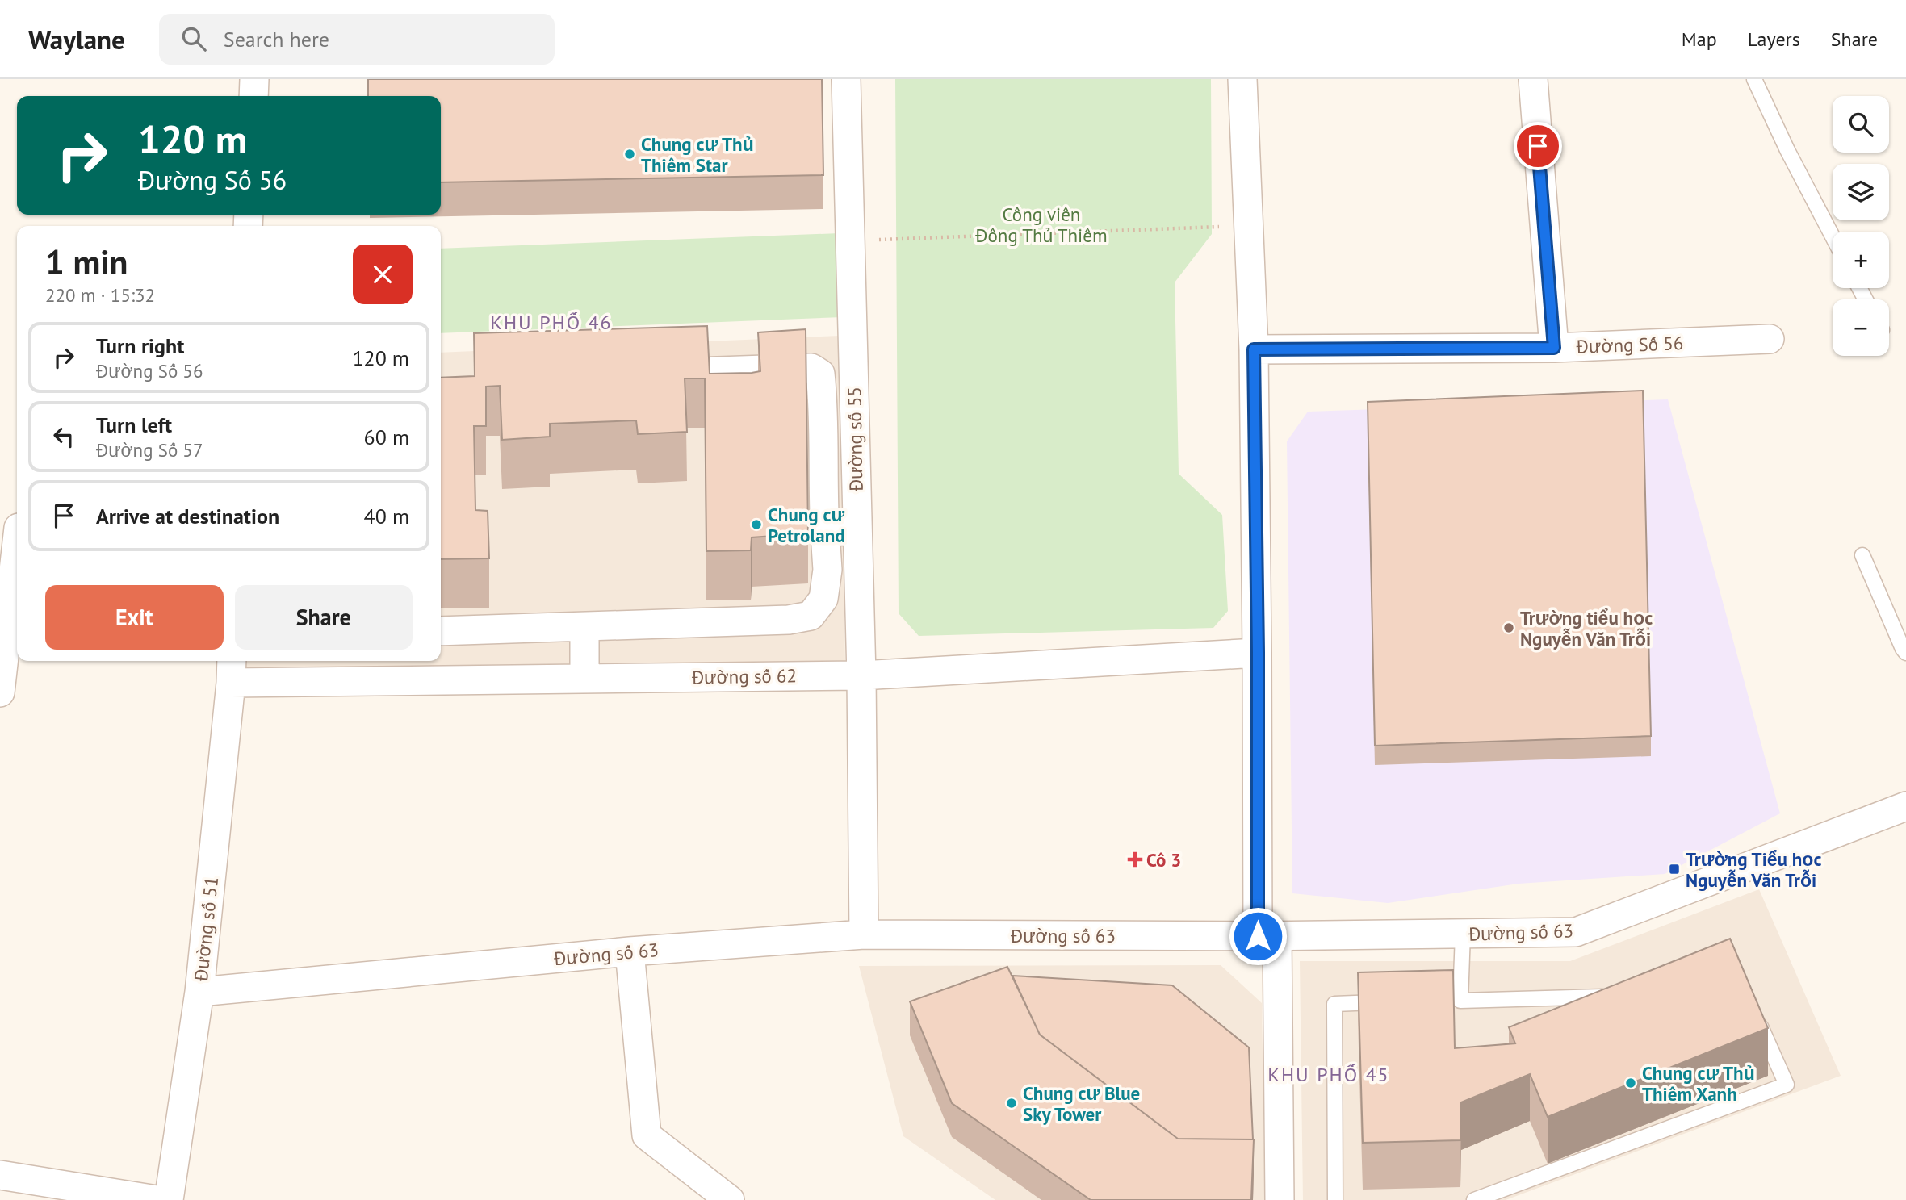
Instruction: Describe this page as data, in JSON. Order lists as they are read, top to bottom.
{
  "streets": {
    "street": [
      "Đường Số 56",
      "Đường số 55",
      "Đường số 62",
      "Đường số 51",
      "Đường số 63"
    ]
  },
  "crossings": [
    ["Đường số 55", "Đường số 62"],
    ["Đường số 55", "Đường số 63"],
    ["Đường số 62", "Đường số 51"],
    ["Đường số 51", "Đường số 63"]
  ],
  "districts": ["KHU PHỐ 46", "KHU PHỐ 45"],
  "parks": ["Công viên Đông Thủ Thiêm"],
  "places": {
    "other": [
      "Chung cư Thủ Thiêm Star",
      "Chung cư Petroland",
      "Trường tiểu học Nguyễn Văn Trỗi",
      "Chung cư Thủ Thiêm Xanh",
      "Chung cư Blue Sky Tower"
    ],
    "health": ["Cô 3"],
    "transit": ["Trường Tiểu học Nguyễn Văn Trỗi"]
  },
  "page": {
    "header": "Waylane",
    "search": "Search here",
    "nav": ["Map", "Layers", "Share"],
    "map_buttons": ["+", "−"],
    "turn": ["120 m", "Đường Số 56"],
    "heading": ["1 min", "220 m · 15:32"],
    "list": [
      {
        "name": "Turn right",
        "note": "Đường Số 56",
        "value": "120 m"
      },
      {
        "name": "Turn left",
        "note": "Đường Số 57",
        "value": "60 m"
      },
      {
        "name": "Arrive at destination",
        "value": "40 m"
      }
    ],
    "buttons": ["Exit", "Share"]
  }
}
